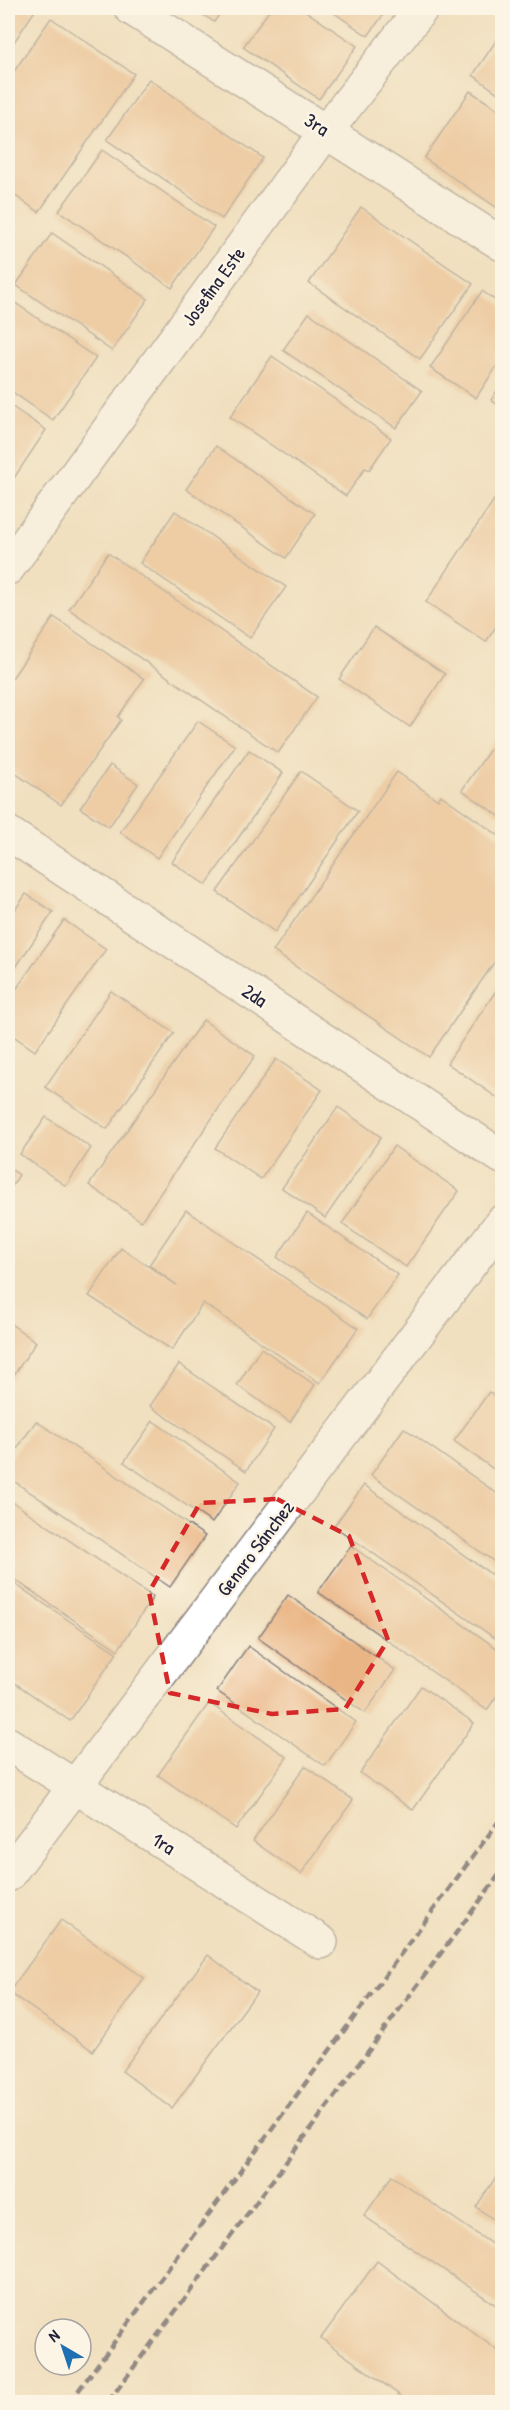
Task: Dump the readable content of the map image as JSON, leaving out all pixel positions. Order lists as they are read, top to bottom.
{
  "streets": {
    "street": [
      "3ra",
      "Josefina Este",
      "2da",
      "Genaro Sánchez",
      "1ra"
    ]
  },
  "crossings": [
    ["3ra", "Josefina Este"],
    ["Genaro Sánchez", "1ra"]
  ],
  "north": "top left"
}
